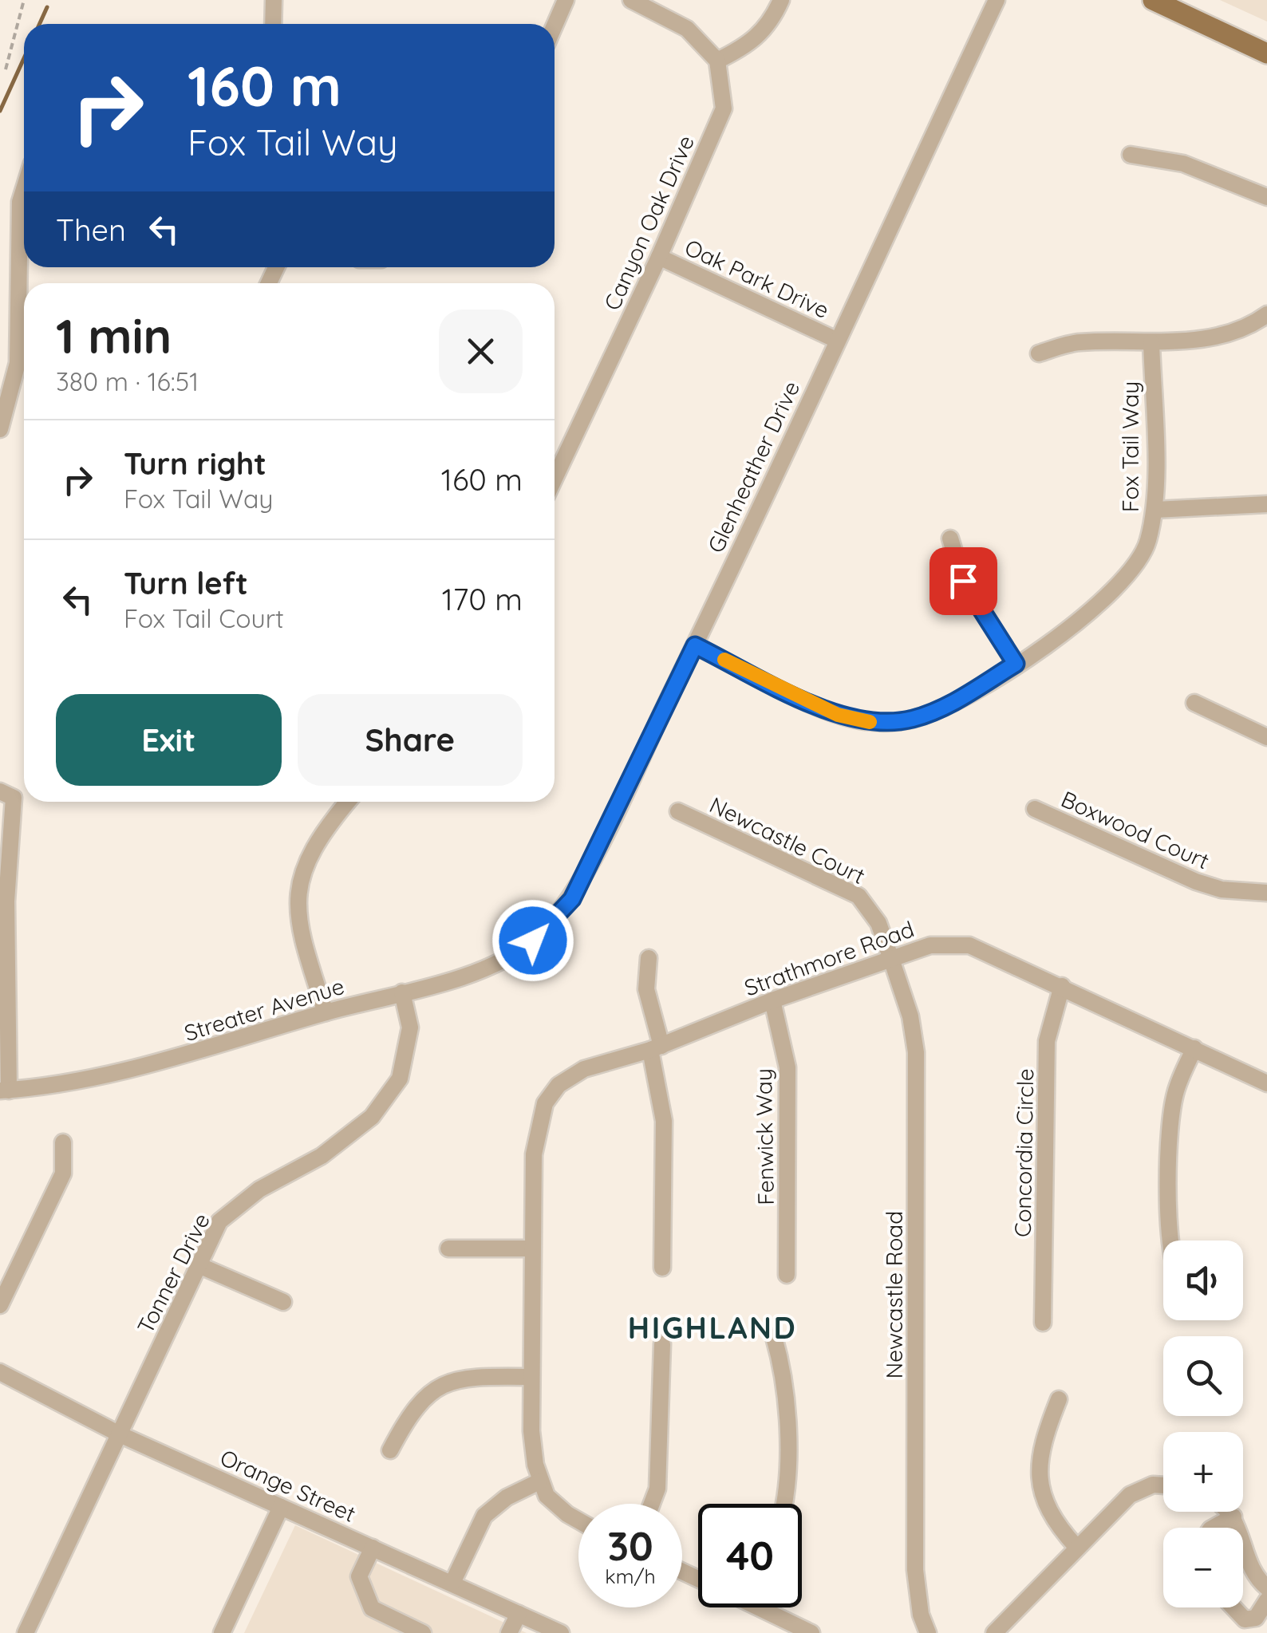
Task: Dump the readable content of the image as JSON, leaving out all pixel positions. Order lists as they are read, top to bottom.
{
  "streets": {
    "street": [
      "Canyon Oak Drive",
      "Oak Park Drive",
      "Fox Tail Way",
      "Glenheather Drive",
      "Boxwood Court",
      "Newcastle Court",
      "Strathmore Road",
      "Streater Avenue",
      "Fenwick Way",
      "Concordia Circle",
      "Tonner Drive",
      "Newcastle Road",
      "Orange Street"
    ]
  },
  "crossings": [
    ["Canyon Oak Drive", "Oak Park Drive"],
    ["Oak Park Drive", "Glenheather Drive"],
    ["Fox Tail Way", "Glenheather Drive"],
    ["Glenheather Drive", "Streater Avenue"],
    ["Newcastle Court", "Strathmore Road"],
    ["Newcastle Court", "Newcastle Road"],
    ["Strathmore Road", "Fenwick Way"],
    ["Strathmore Road", "Concordia Circle"],
    ["Strathmore Road", "Newcastle Road"],
    ["Streater Avenue", "Tonner Drive"],
    ["Tonner Drive", "Orange Street"]
  ],
  "districts": ["HIGHLAND"],
  "page": {
    "turn": ["160 m", "Fox Tail Way"],
    "then": "Then",
    "heading": ["1 min", "380 m · 16:51"],
    "list": [
      {
        "name": "Turn right",
        "note": "Fox Tail Way",
        "value": "160 m"
      },
      {
        "name": "Turn left",
        "note": "Fox Tail Court",
        "value": "170 m"
      }
    ],
    "buttons": ["Exit", "Share"],
    "map_buttons": ["+", "−"],
    "speed": "30 km/h",
    "limit": "40"
  }
}
